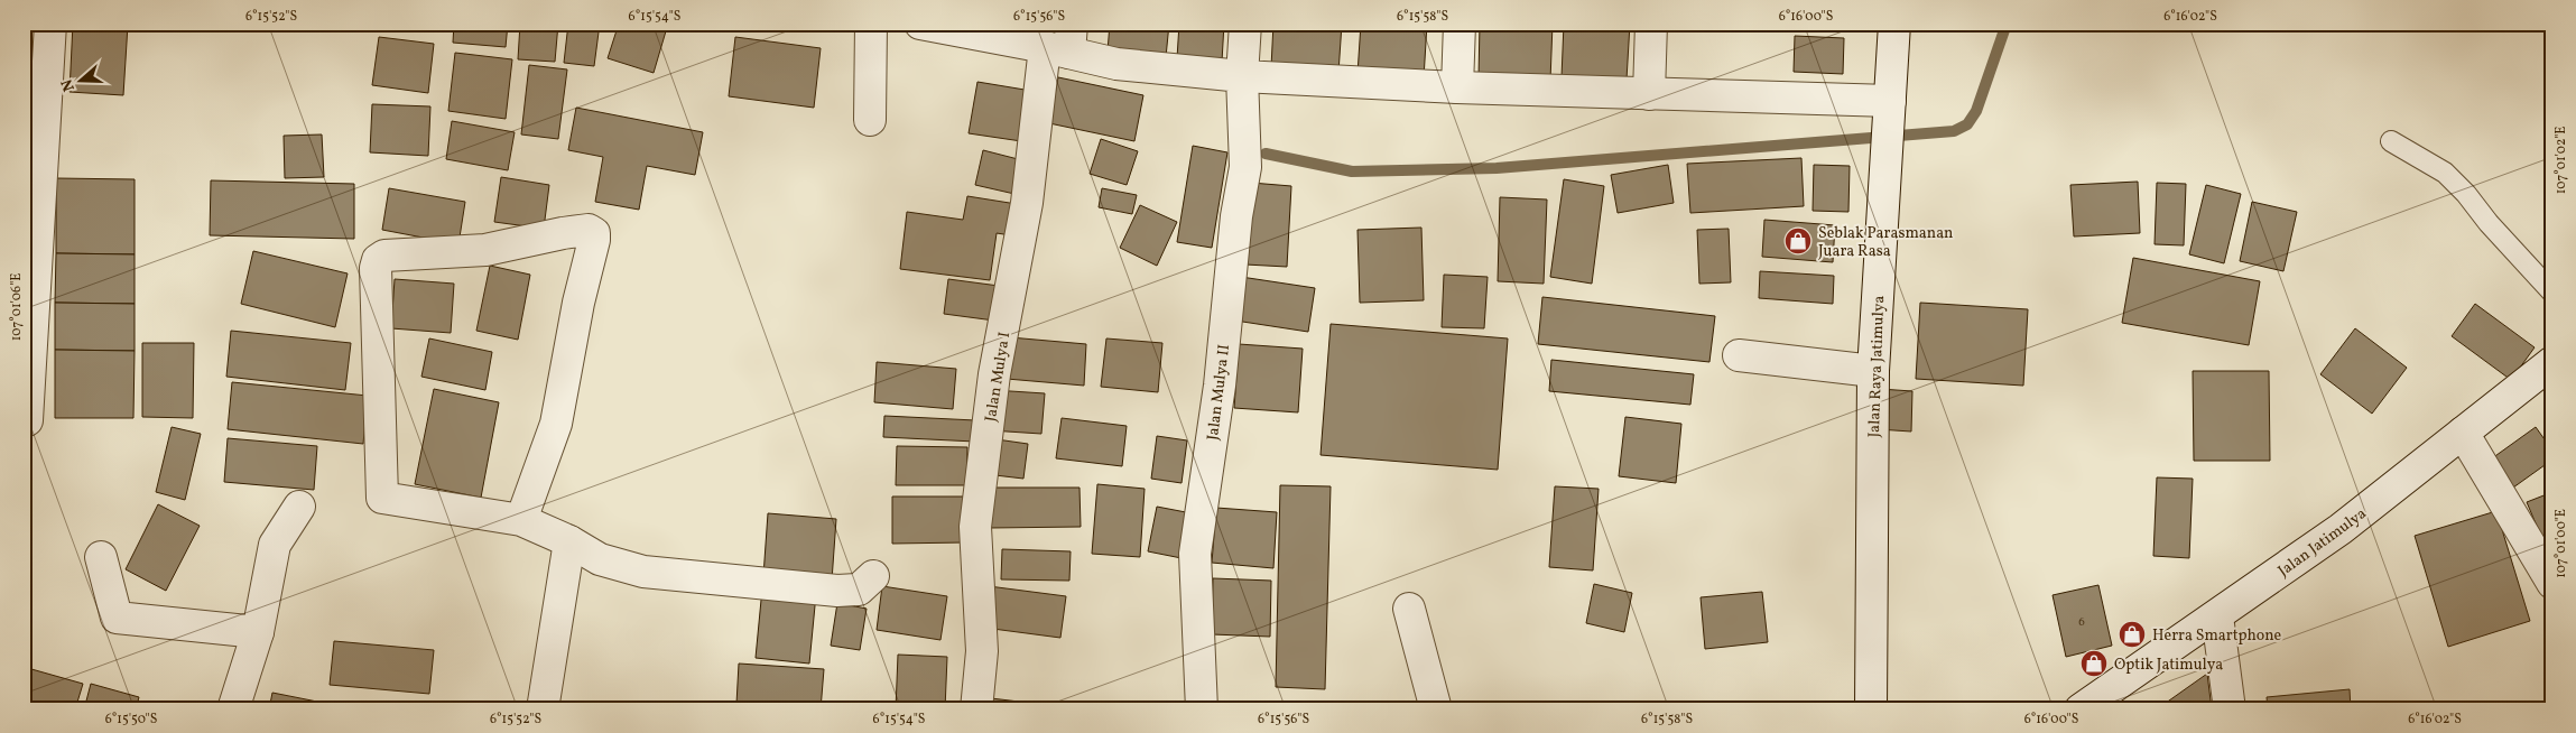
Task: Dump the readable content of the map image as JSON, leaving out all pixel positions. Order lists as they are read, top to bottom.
{
  "streets": {
    "street": [
      "Jalan Raya Jatimulya",
      "Jalan Mulya I",
      "Jalan Mulya II",
      "Jalan Jatimulya"
    ]
  },
  "places": {
    "shop": ["Seblak Parasmanan Juara Rasa", "Herra Smartphone", "Optik Jatimulya"]
  },
  "house_numbers": ["6"],
  "north": "left",
  "coordinates": [
    "6°15'52\"S",
    "6°15'54\"S",
    "6°15'56\"S",
    "6°15'58\"S",
    "6°16'00\"S",
    "6°16'02\"S",
    "107°01'02\"E",
    "107°01'06\"E",
    "107°01'00\"E",
    "6°15'50\"S"
  ]
}
